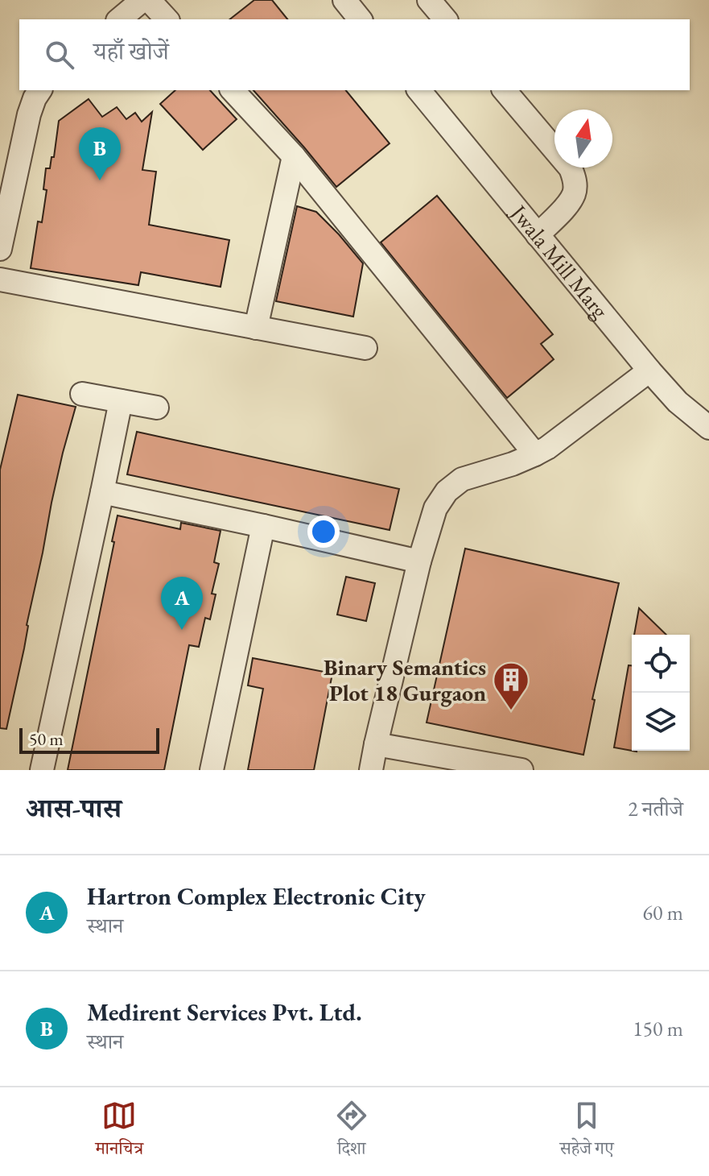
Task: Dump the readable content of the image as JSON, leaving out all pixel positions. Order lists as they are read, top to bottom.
{
  "streets": {
    "street": ["Jwala Mill Marg"]
  },
  "places": {
    "building": ["Binary Semantics Plot 18 Gurgaon"]
  },
  "scale_bar": "50 m",
  "north": "top",
  "page": {
    "search": "यहाँ खोजें",
    "pins": ["B", "A"],
    "scale": "50 m",
    "heading": ["आस-पास", "2 नतीजे"],
    "list": [
      {
        "mark": "A",
        "name": "Hartron Complex Electronic City",
        "note": "स्थान",
        "value": "60 m"
      },
      {
        "mark": "B",
        "name": "Medirent Services Pvt. Ltd.",
        "note": "स्थान",
        "value": "150 m"
      }
    ],
    "nav": ["मानचित्र", "दिशा", "सहेजे गए"]
  }
}
